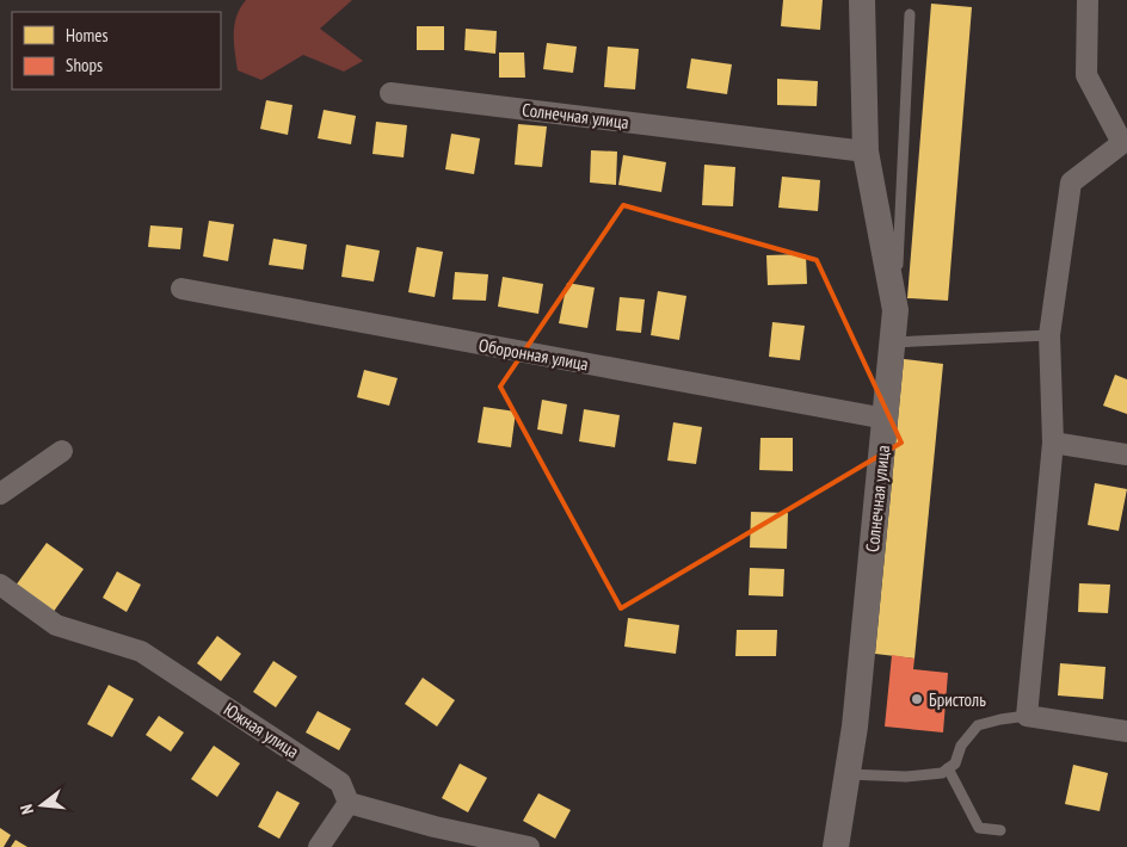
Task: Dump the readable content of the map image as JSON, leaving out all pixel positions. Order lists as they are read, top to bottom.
{
  "streets": {
    "street": ["Солнечная улица", "Оборонная улица", "Южная улица"]
  },
  "crossings": [
    ["Солнечная улица", "Оборонная улица"]
  ],
  "places": ["Бристоль"],
  "legend": ["Homes", "Shops"],
  "north": "left"
}
